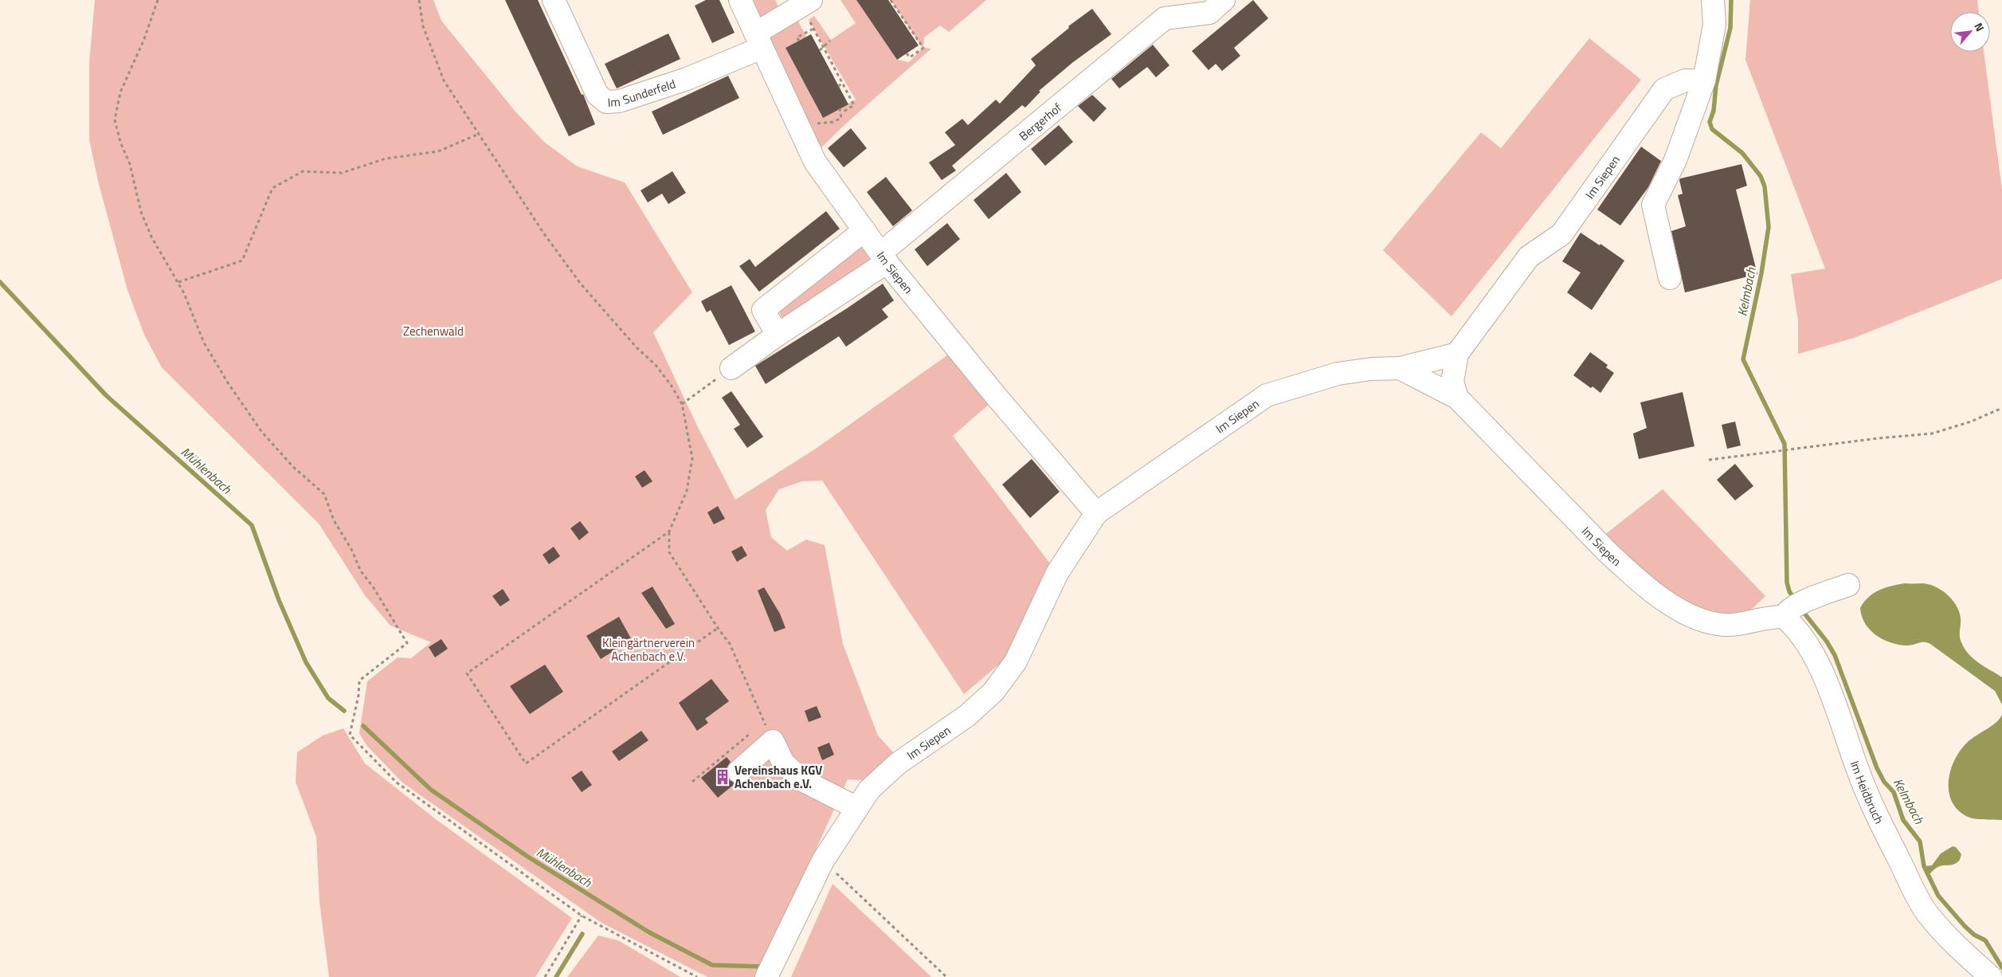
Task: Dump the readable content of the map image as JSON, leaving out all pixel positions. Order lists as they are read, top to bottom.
{
  "streets": {
    "street": [
      "Im Sunderfeld",
      "Bergerhof",
      "Im Siepen",
      "Im Heidbruch"
    ]
  },
  "crossings": [
    ["Im Sunderfeld", "Im Siepen"],
    ["Bergerhof", "Im Siepen"],
    ["Im Siepen", "Im Heidbruch"]
  ],
  "water": ["Kelmbach", "Mühlenbach"],
  "parks": ["Zechenwald", "Kleingärtnerverein Achenbach e.V."],
  "places": {
    "building": ["Vereinshaus KGV Achenbach e.V."]
  },
  "north": "top right"
}
